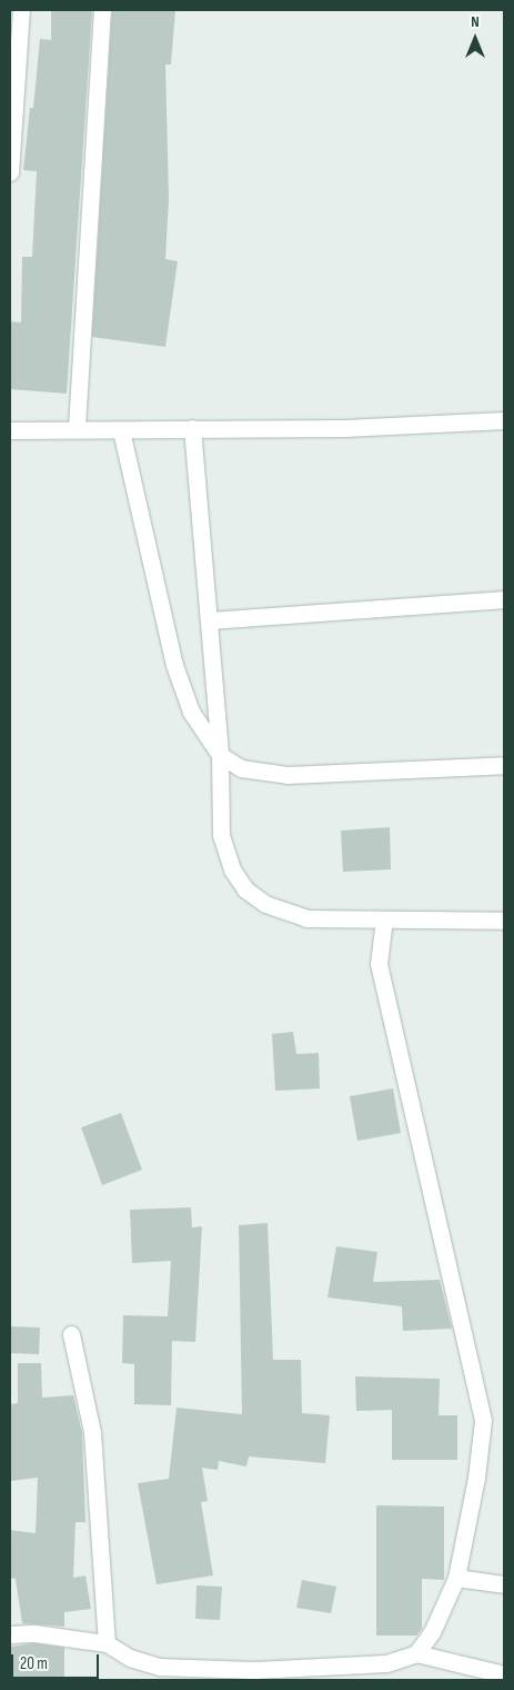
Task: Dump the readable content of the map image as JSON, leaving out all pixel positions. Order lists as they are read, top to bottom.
{
  "scale_bar": "20 m",
  "north": "top"
}
